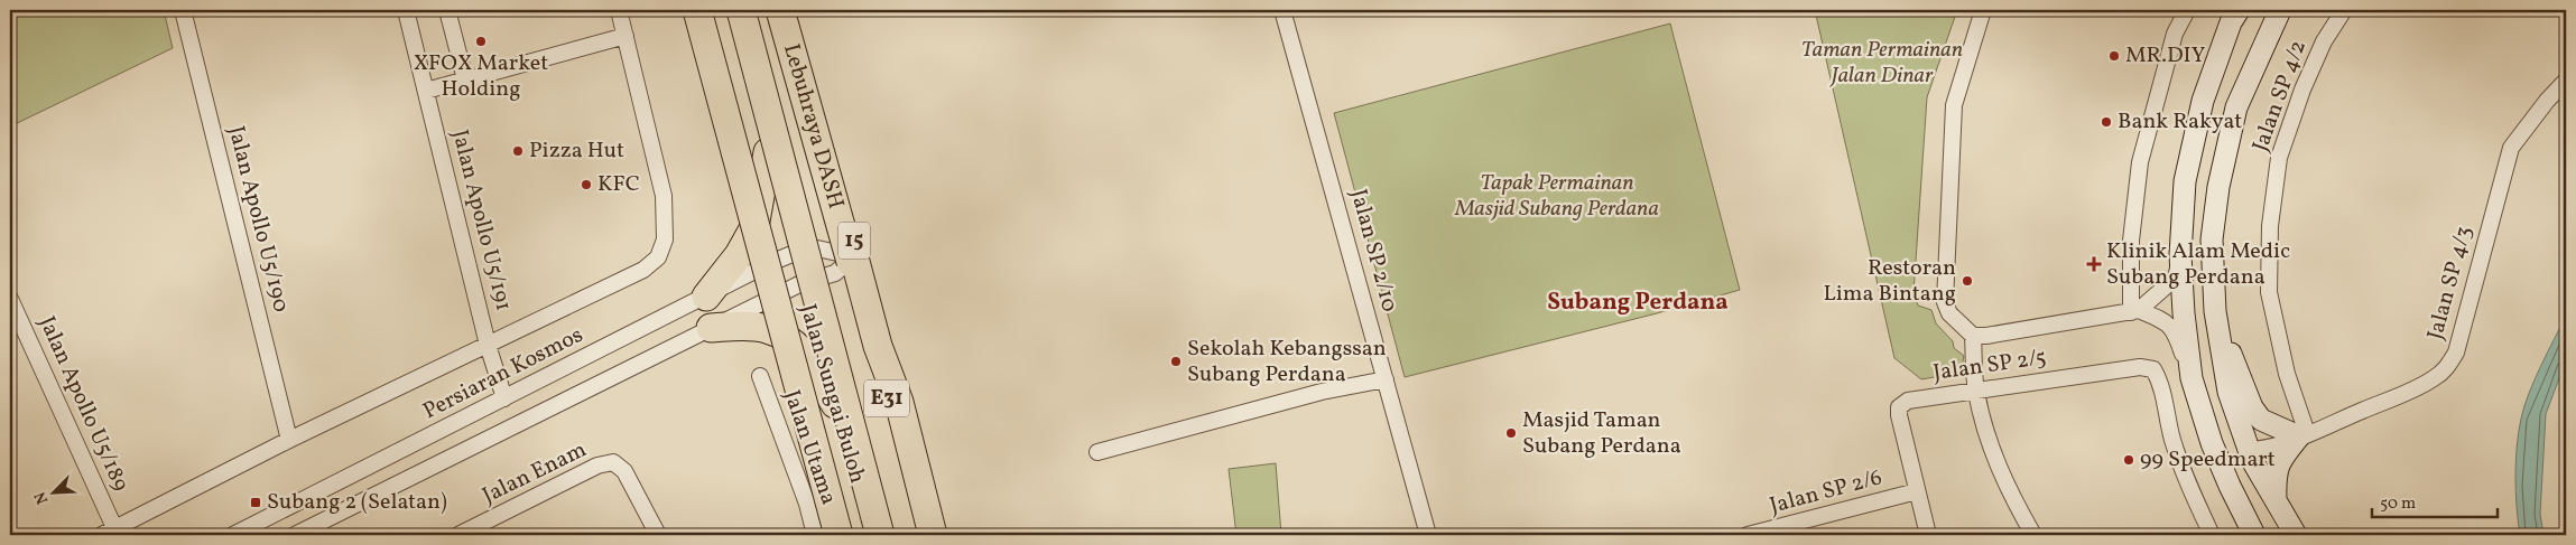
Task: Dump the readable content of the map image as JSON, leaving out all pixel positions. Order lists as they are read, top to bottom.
{
  "streets": {
    "highway": [
      "Lebuhraya DASH",
      "15",
      "Jalan Sungai Buloh",
      "E31"
    ],
    "street": [
      "Jalan SP 4/2",
      "Jalan Apollo U5/190",
      "Jalan Apollo U5/191",
      "Jalan SP 2/10",
      "Jalan SP 4/3",
      "Jalan SP 2/5",
      "Persiaran Kosmos",
      "Jalan Apollo U5/189",
      "Jalan Utama",
      "Jalan Enam",
      "Jalan SP 2/6"
    ]
  },
  "crossings": [
    ["Jalan SP 4/2", "Jalan SP 4/3"],
    ["Jalan Apollo U5/191", "Persiaran Kosmos"],
    ["15", "Persiaran Kosmos"],
    ["15", "Jalan Sungai Buloh"],
    ["Jalan SP 2/5", "Jalan SP 2/6"],
    ["Persiaran Kosmos", "Jalan Sungai Buloh"]
  ],
  "districts": ["Subang Perdana"],
  "parks": ["Taman Permainan Jalan Dinar", "Tapak Permainan Masjid Subang Perdana"],
  "places": {
    "other": [
      "XFOX Market Holding",
      "MR.DIY",
      "Bank Rakyat",
      "Pizza Hut",
      "KFC",
      "Restoran Lima Bintang",
      "Sekolah Kebangssan Subang Perdana",
      "Masjid Taman Subang Perdana",
      "99 Speedmart"
    ],
    "health": ["Klinik Alam Medic Subang Perdana"],
    "transit": ["Subang 2 (Selatan)"]
  },
  "scale_bar": "50 m",
  "north": "bottom left"
}
